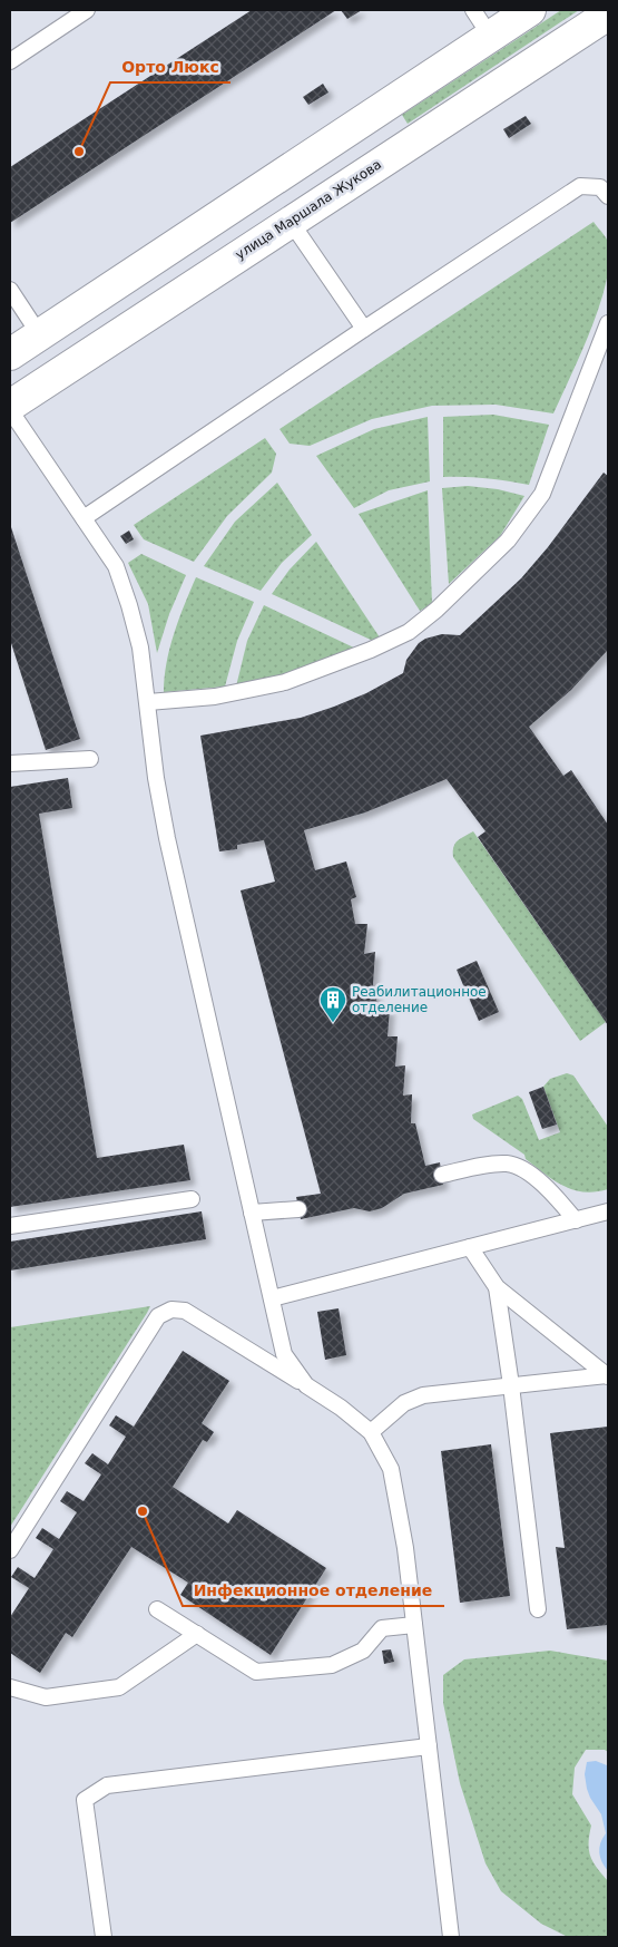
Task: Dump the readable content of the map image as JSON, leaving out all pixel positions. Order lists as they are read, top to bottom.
{
  "streets": {
    "main road": ["улица Маршала Жукова"]
  },
  "places": {
    "other": ["Орто Люкс", "Инфекционное отделение"],
    "building": ["Реабилитационное отделение"]
  }
}
